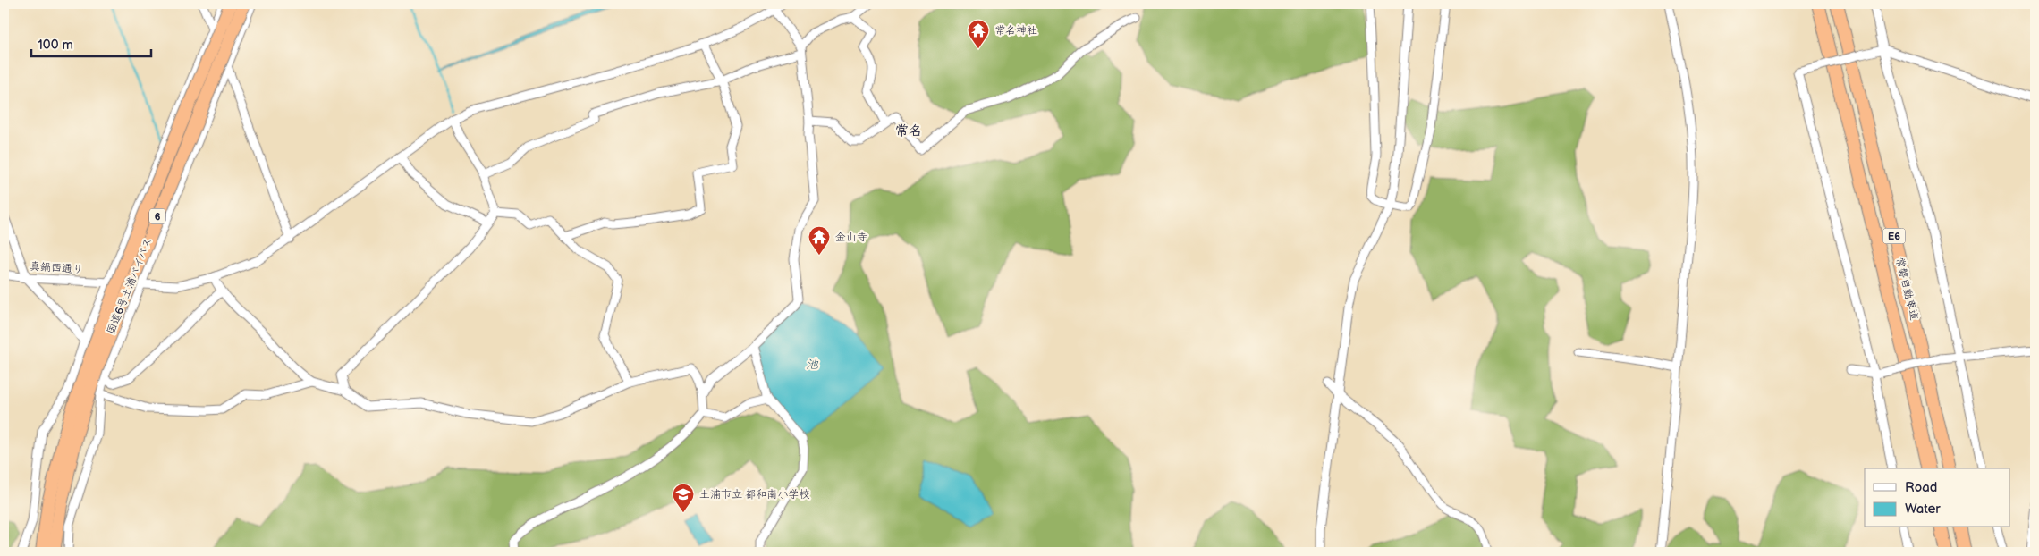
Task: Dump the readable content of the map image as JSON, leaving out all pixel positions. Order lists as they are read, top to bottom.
{
  "streets": {
    "highway": [
      "6",
      "E6",
      "国道6号土浦バイパス",
      "常磐自動車道"
    ],
    "street": ["真鍋西通り"]
  },
  "districts": ["常名"],
  "water": ["池"],
  "places": {
    "temple": ["常名神社", "金山寺"],
    "school or university": ["土浦市立 都和南小学校"]
  },
  "legend": ["Road", "Water"],
  "scale_bar": "100 m"
}
